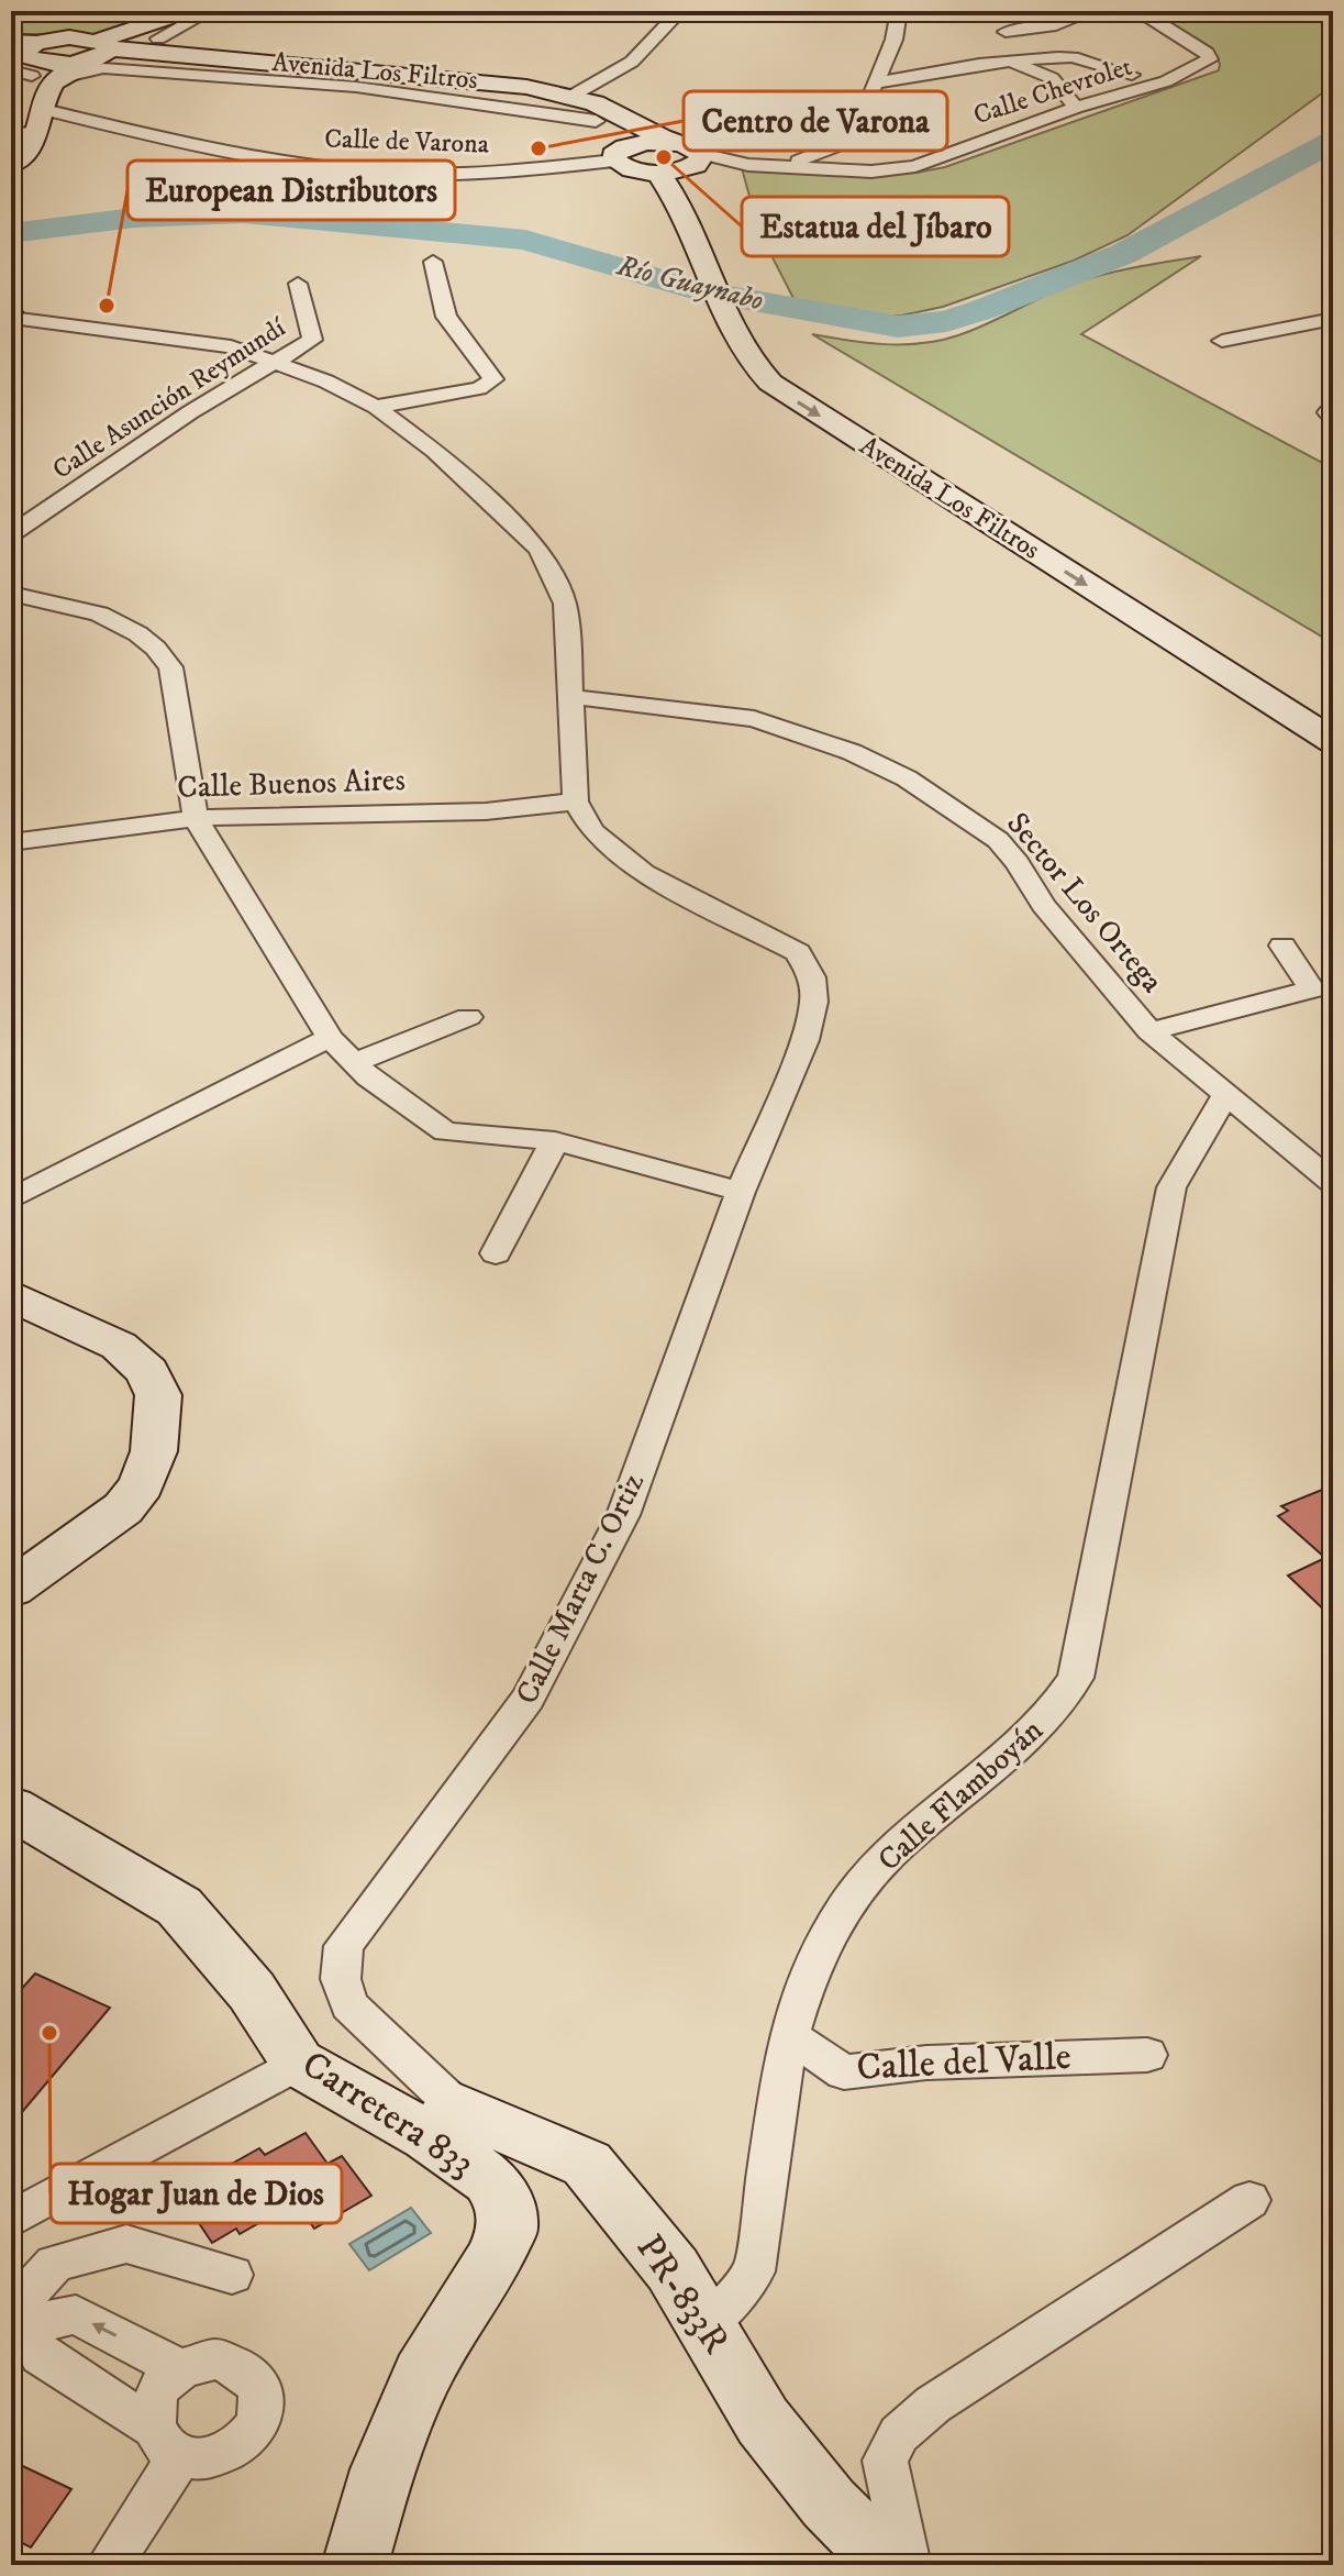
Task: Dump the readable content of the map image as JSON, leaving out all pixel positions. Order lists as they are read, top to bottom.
{
  "streets": {
    "main road": ["Avenida Los Filtros", "Carretera 833", "PR-833R"],
    "street": [
      "Calle Chevrolet",
      "Calle de Varona",
      "Calle Asunción Reymundí",
      "Calle Buenos Aires",
      "Sector Los Ortega",
      "Calle Marta C. Ortiz",
      "Calle Flamboyán",
      "Calle del Valle"
    ]
  },
  "crossings": [
    ["Avenida Los Filtros", "Calle Chevrolet"],
    ["Avenida Los Filtros", "Calle de Varona"],
    ["Calle Buenos Aires", "Calle Marta C. Ortiz"],
    ["Sector Los Ortega", "Calle Flamboyán"],
    ["Calle Marta C. Ortiz", "Carretera 833"],
    ["Calle Marta C. Ortiz", "PR-833R"],
    ["Calle Flamboyán", "Calle del Valle"],
    ["Calle Flamboyán", "PR-833R"],
    ["Carretera 833", "PR-833R"]
  ],
  "water": ["Río Guaynabo"],
  "places": [
    "Centro de Varona",
    "Estatua del Jíbaro",
    "European Distributors",
    "Hogar Juan de Dios"
  ]
}
